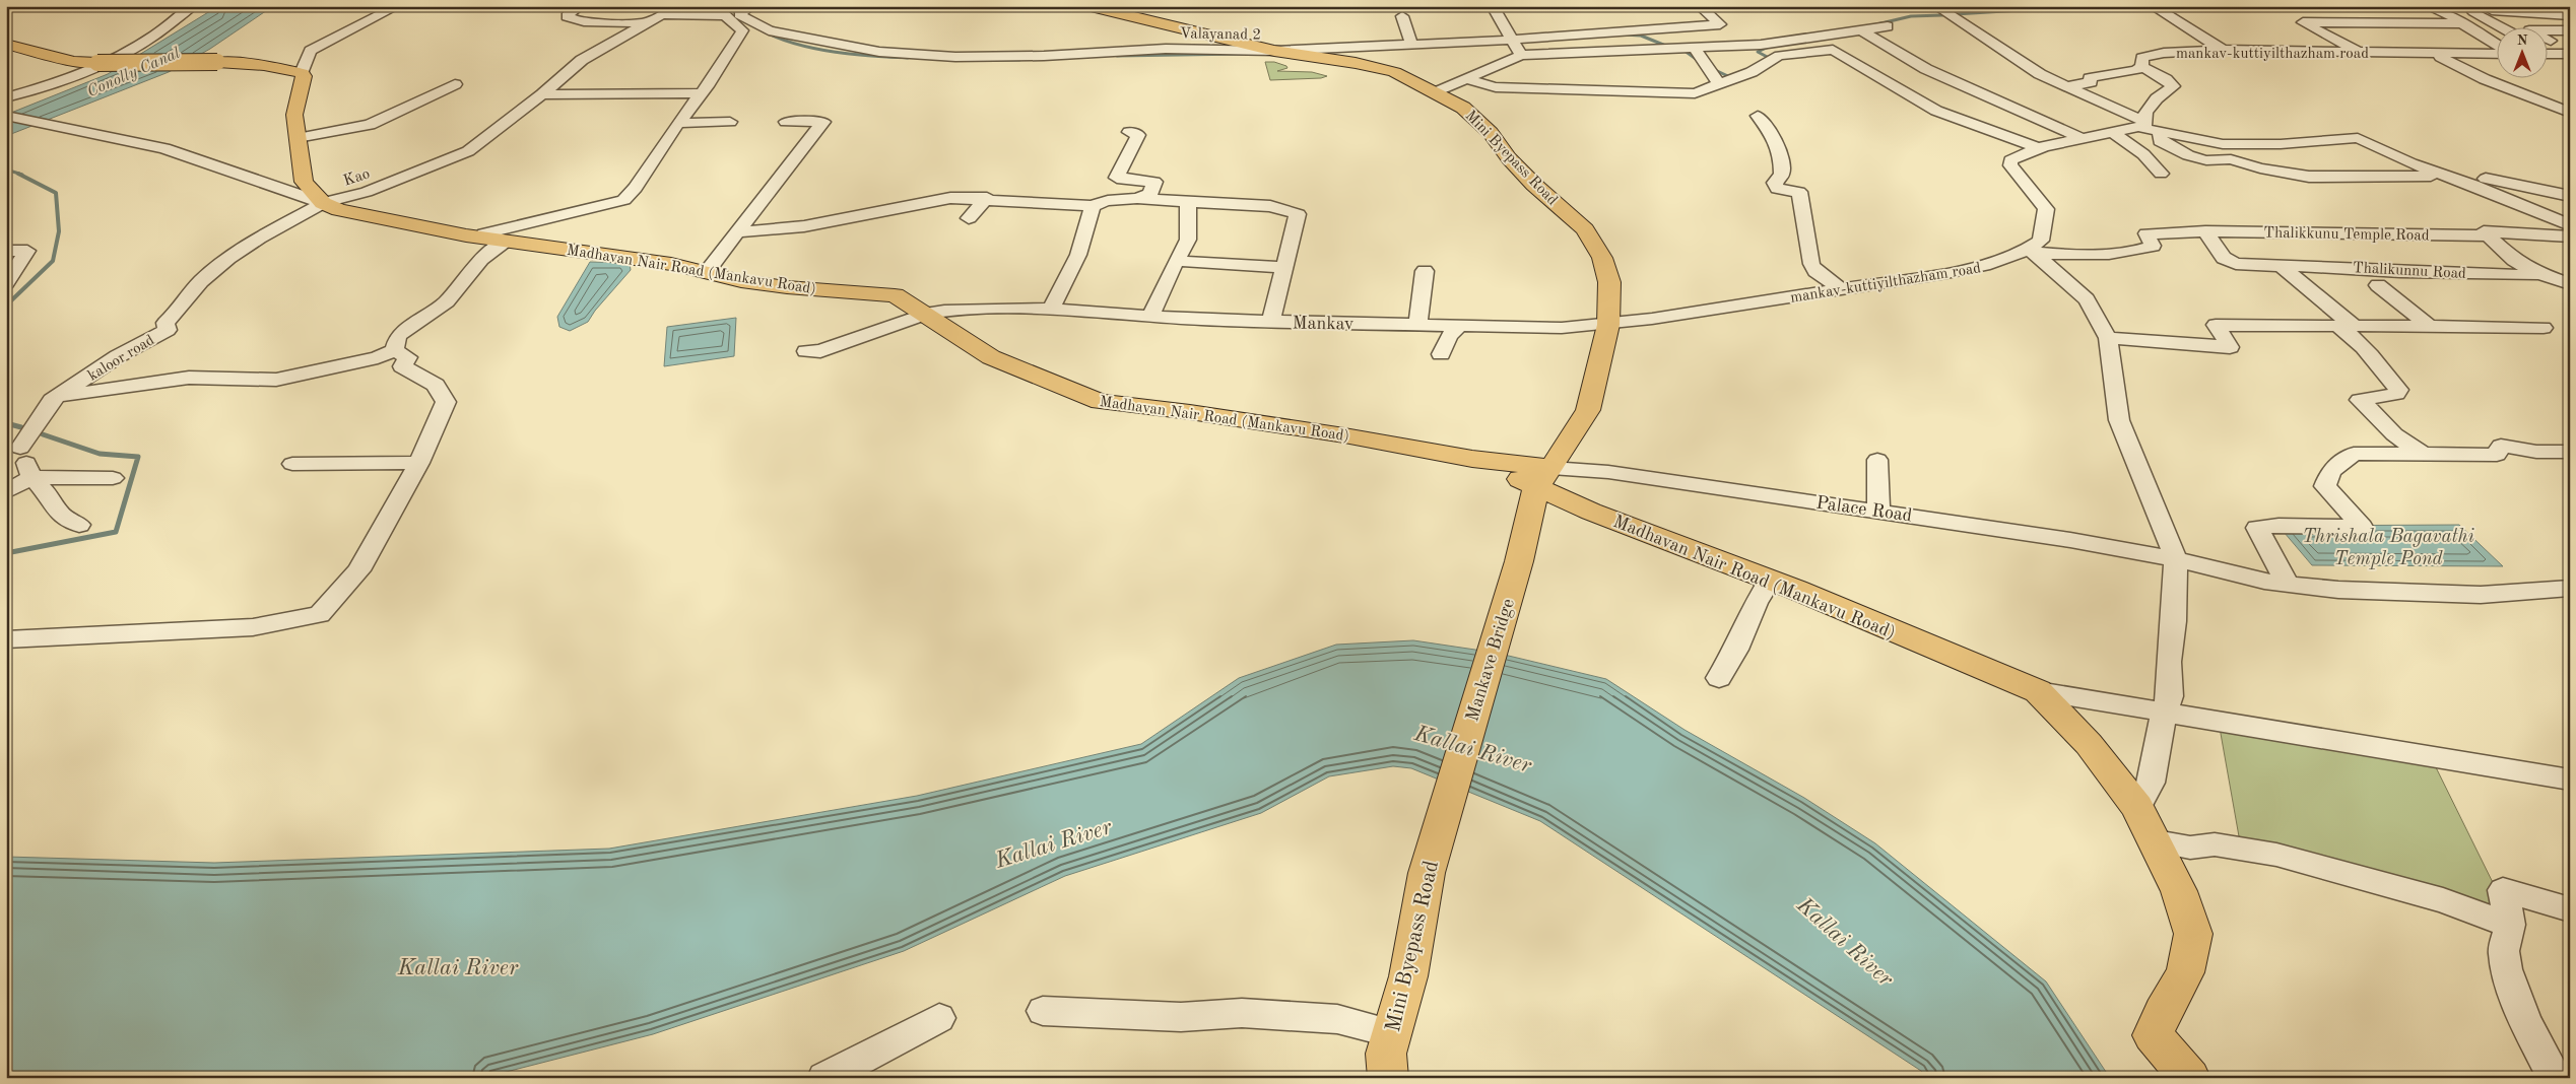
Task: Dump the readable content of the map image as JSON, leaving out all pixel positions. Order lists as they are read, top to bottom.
{
  "streets": {
    "main road": ["Mini Byepass Road", "Madhavan Nair Road (Mankavu Road)", "Mankave Bridge"],
    "street": [
      "Valayanad 2",
      "mankav-kuttiyilthazham road",
      "Kao",
      "Thalikkunu Temple Road",
      "Thalikunnu Road",
      "Mankav",
      "kaloor road",
      "Palace Road"
    ]
  },
  "crossings": [
    ["Valayanad 2", "Mini Byepass Road"],
    ["mankav-kuttiyilthazham road", "Mini Byepass Road"],
    ["mankav-kuttiyilthazham road", "Mankav"],
    ["Mini Byepass Road", "Madhavan Nair Road (Mankavu Road)"],
    ["Mini Byepass Road", "Mankav"],
    ["Mini Byepass Road", "Palace Road"],
    ["Mini Byepass Road", "Mankave Bridge"],
    ["Kao", "Madhavan Nair Road (Mankavu Road)"],
    ["Kao", "kaloor road"],
    ["Thalikkunu Temple Road", "Thalikunnu Road"],
    ["Madhavan Nair Road (Mankavu Road)", "Mankav"],
    ["Madhavan Nair Road (Mankavu Road)", "kaloor road"],
    ["Madhavan Nair Road (Mankavu Road)", "Palace Road"]
  ],
  "water": ["Conolly Canal", "Thrishala Bagavathi Temple Pond", "Kallai River"],
  "north": "top"
}
